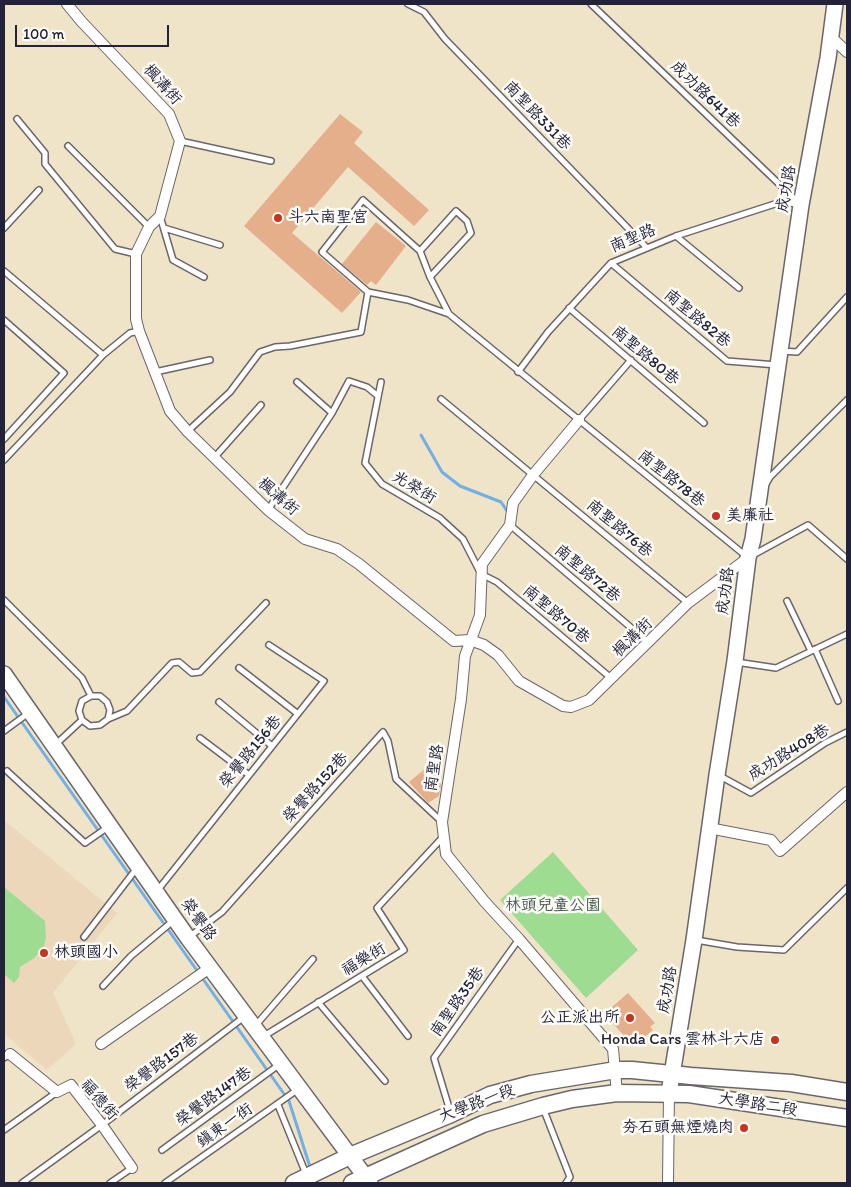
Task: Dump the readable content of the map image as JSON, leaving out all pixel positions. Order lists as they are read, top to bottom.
{
  "streets": {
    "main road": [
      "成功路",
      "榮譽路",
      "大學路一段",
      "大學路二段"
    ],
    "street": ["楓溝街", "南聖路", "福德街"],
    "lane": [
      "成功路641巷",
      "南聖路331巷",
      "南聖路82巷",
      "南聖路80巷",
      "南聖路78巷",
      "光榮街",
      "南聖路76巷",
      "南聖路72巷",
      "南聖路70巷",
      "榮譽路156巷",
      "成功路408巷",
      "榮譽路152巷",
      "福樂街",
      "南聖路35巷",
      "榮譽路157巷",
      "榮譽路147巷",
      "鎮東一街"
    ]
  },
  "crossings": [
    ["楓溝街", "成功路"],
    ["楓溝街", "南聖路"],
    ["楓溝街", "南聖路78巷"],
    ["楓溝街", "南聖路76巷"],
    ["楓溝街", "南聖路72巷"],
    ["楓溝街", "南聖路70巷"],
    ["成功路641巷", "成功路"],
    ["成功路641巷", "南聖路"],
    ["南聖路331巷", "南聖路"],
    ["成功路", "南聖路"],
    ["成功路", "南聖路82巷"],
    ["成功路", "南聖路78巷"],
    ["成功路", "成功路408巷"],
    ["成功路", "大學路一段"],
    ["成功路", "大學路二段"],
    ["南聖路", "南聖路82巷"],
    ["南聖路", "南聖路80巷"],
    ["南聖路", "南聖路78巷"],
    ["南聖路", "光榮街"],
    ["南聖路", "南聖路76巷"],
    ["南聖路", "南聖路72巷"],
    ["南聖路", "南聖路70巷"],
    ["南聖路", "榮譽路152巷"],
    ["南聖路", "福樂街"],
    ["南聖路", "南聖路35巷"],
    ["南聖路", "大學路一段"],
    ["光榮街", "南聖路70巷"],
    ["榮譽路156巷", "榮譽路"],
    ["榮譽路152巷", "榮譽路"],
    ["榮譽路", "福樂街"],
    ["榮譽路", "榮譽路157巷"],
    ["榮譽路", "榮譽路147巷"],
    ["榮譽路", "大學路一段"],
    ["榮譽路", "鎮東一街"],
    ["福樂街", "榮譽路157巷"],
    ["南聖路35巷", "大學路一段"],
    ["榮譽路157巷", "福德街"],
    ["大學路一段", "大學路二段"]
  ],
  "parks": ["林頭兒童公園"],
  "places": [
    "斗六南聖宮",
    "美廉社",
    "林頭國小",
    "公正派出所",
    "Honda Cars 雲林斗六店",
    "夯石頭無煙燒肉"
  ],
  "scale_bar": "100 m"
}
